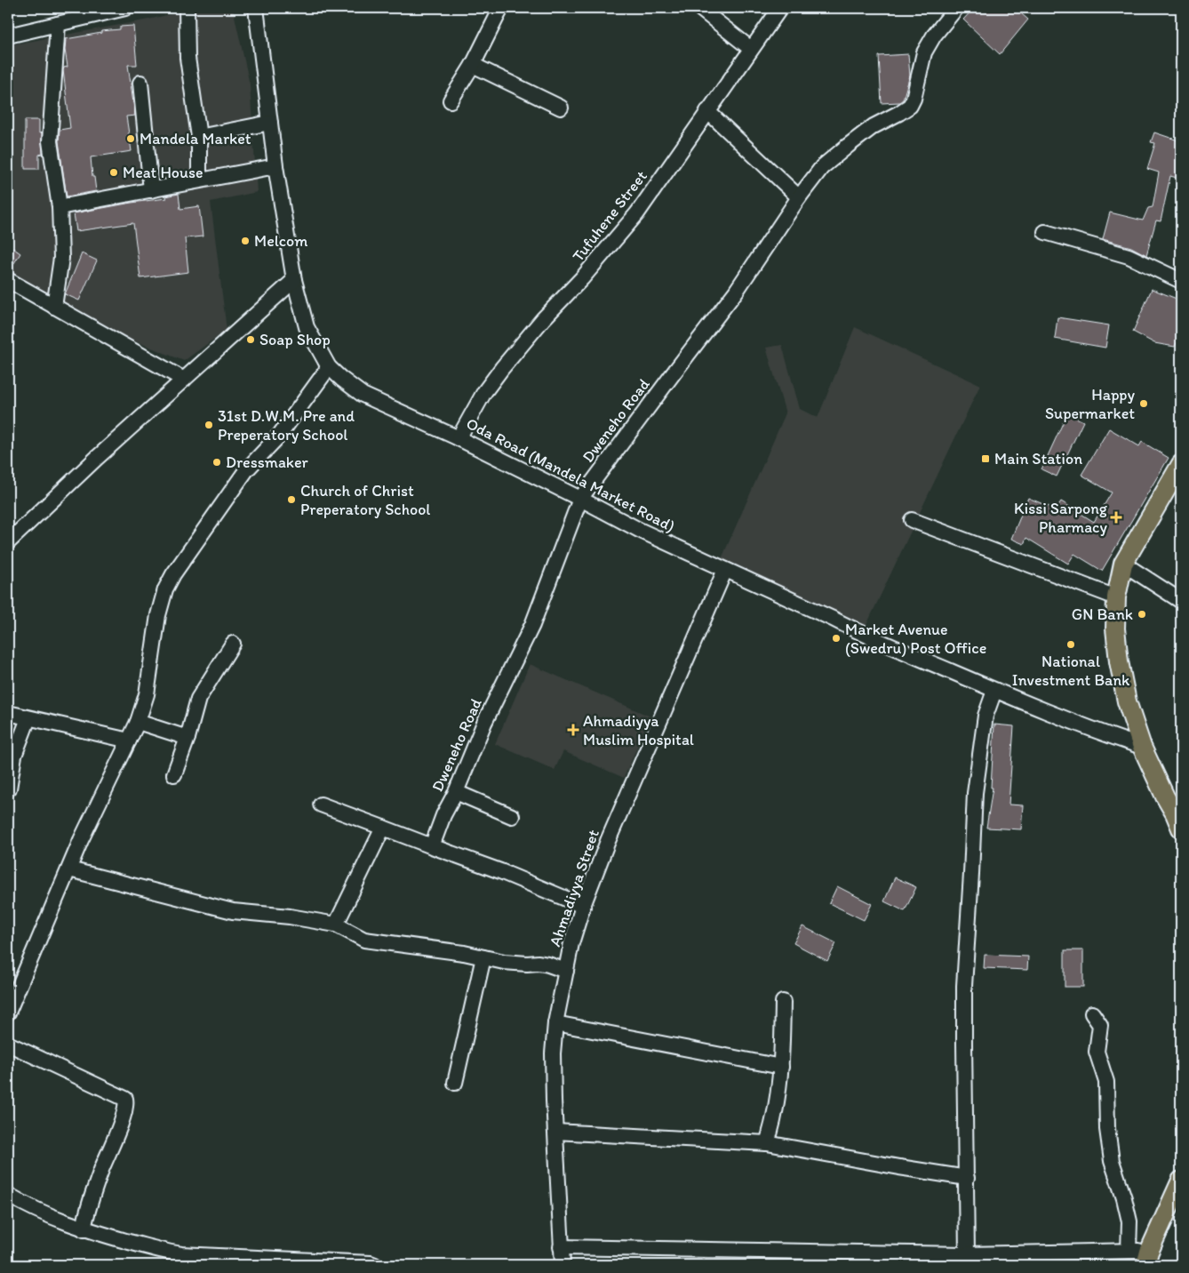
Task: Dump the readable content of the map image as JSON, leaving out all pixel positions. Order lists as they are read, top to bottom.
{
  "streets": {
    "street": [
      "Tufuhene Street",
      "Dweneho Road",
      "Oda Road (Mandela Market Road)",
      "Ahmadiyya Street"
    ]
  },
  "crossings": [
    ["Tufuhene Street", "Oda Road (Mandela Market Road)"],
    ["Dweneho Road", "Oda Road (Mandela Market Road)"],
    ["Oda Road (Mandela Market Road)", "Ahmadiyya Street"]
  ],
  "places": {
    "other": [
      "Mandela Market",
      "Meat House",
      "Melcom",
      "Soap Shop",
      "Happy Supermarket",
      "31st D.W.M. Pre and Preperatory School",
      "Dressmaker",
      "Church of Christ Preperatory School",
      "GN Bank",
      "Market Avenue (Swedru) Post Office",
      "National Investment Bank"
    ],
    "transit": ["Main Station"],
    "health": ["Kissi Sarpong Pharmacy", "Ahmadiyya Muslim Hospital"]
  }
}
